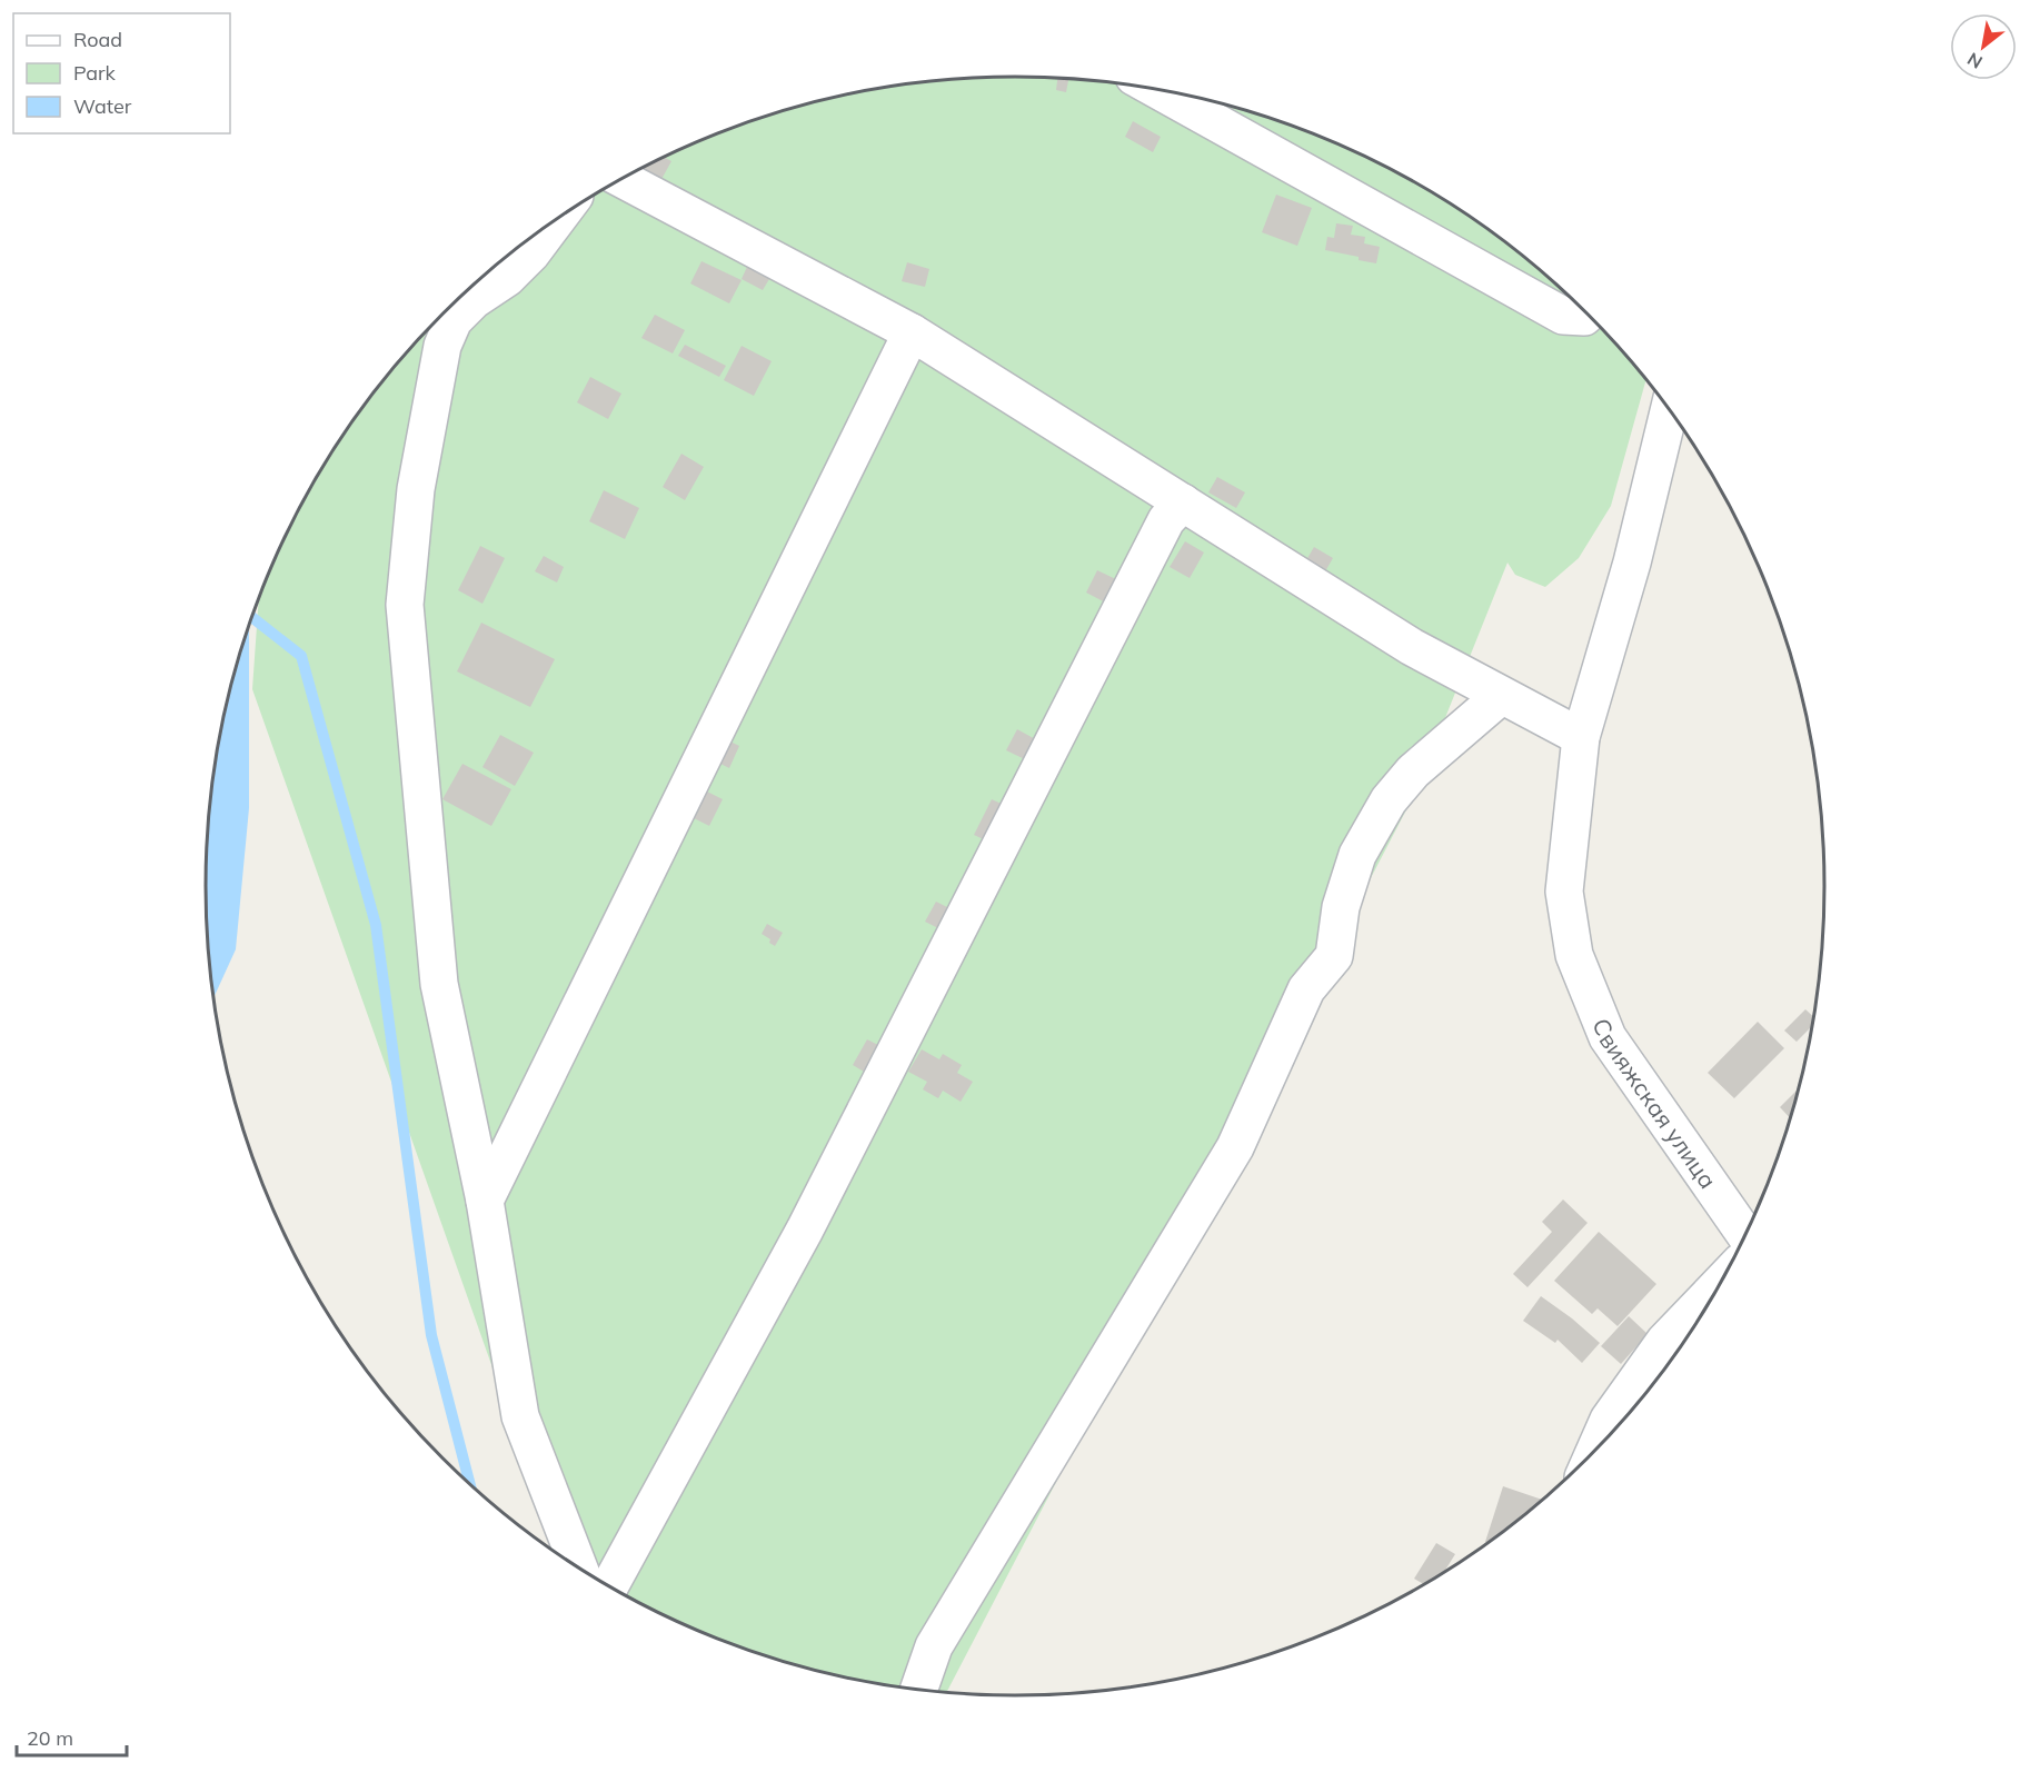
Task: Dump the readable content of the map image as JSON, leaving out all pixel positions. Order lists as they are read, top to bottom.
{
  "streets": {
    "street": ["Свияжская улица"]
  },
  "legend": ["Road", "Park", "Water"],
  "scale_bar": "20 m",
  "north": "bottom left"
}
